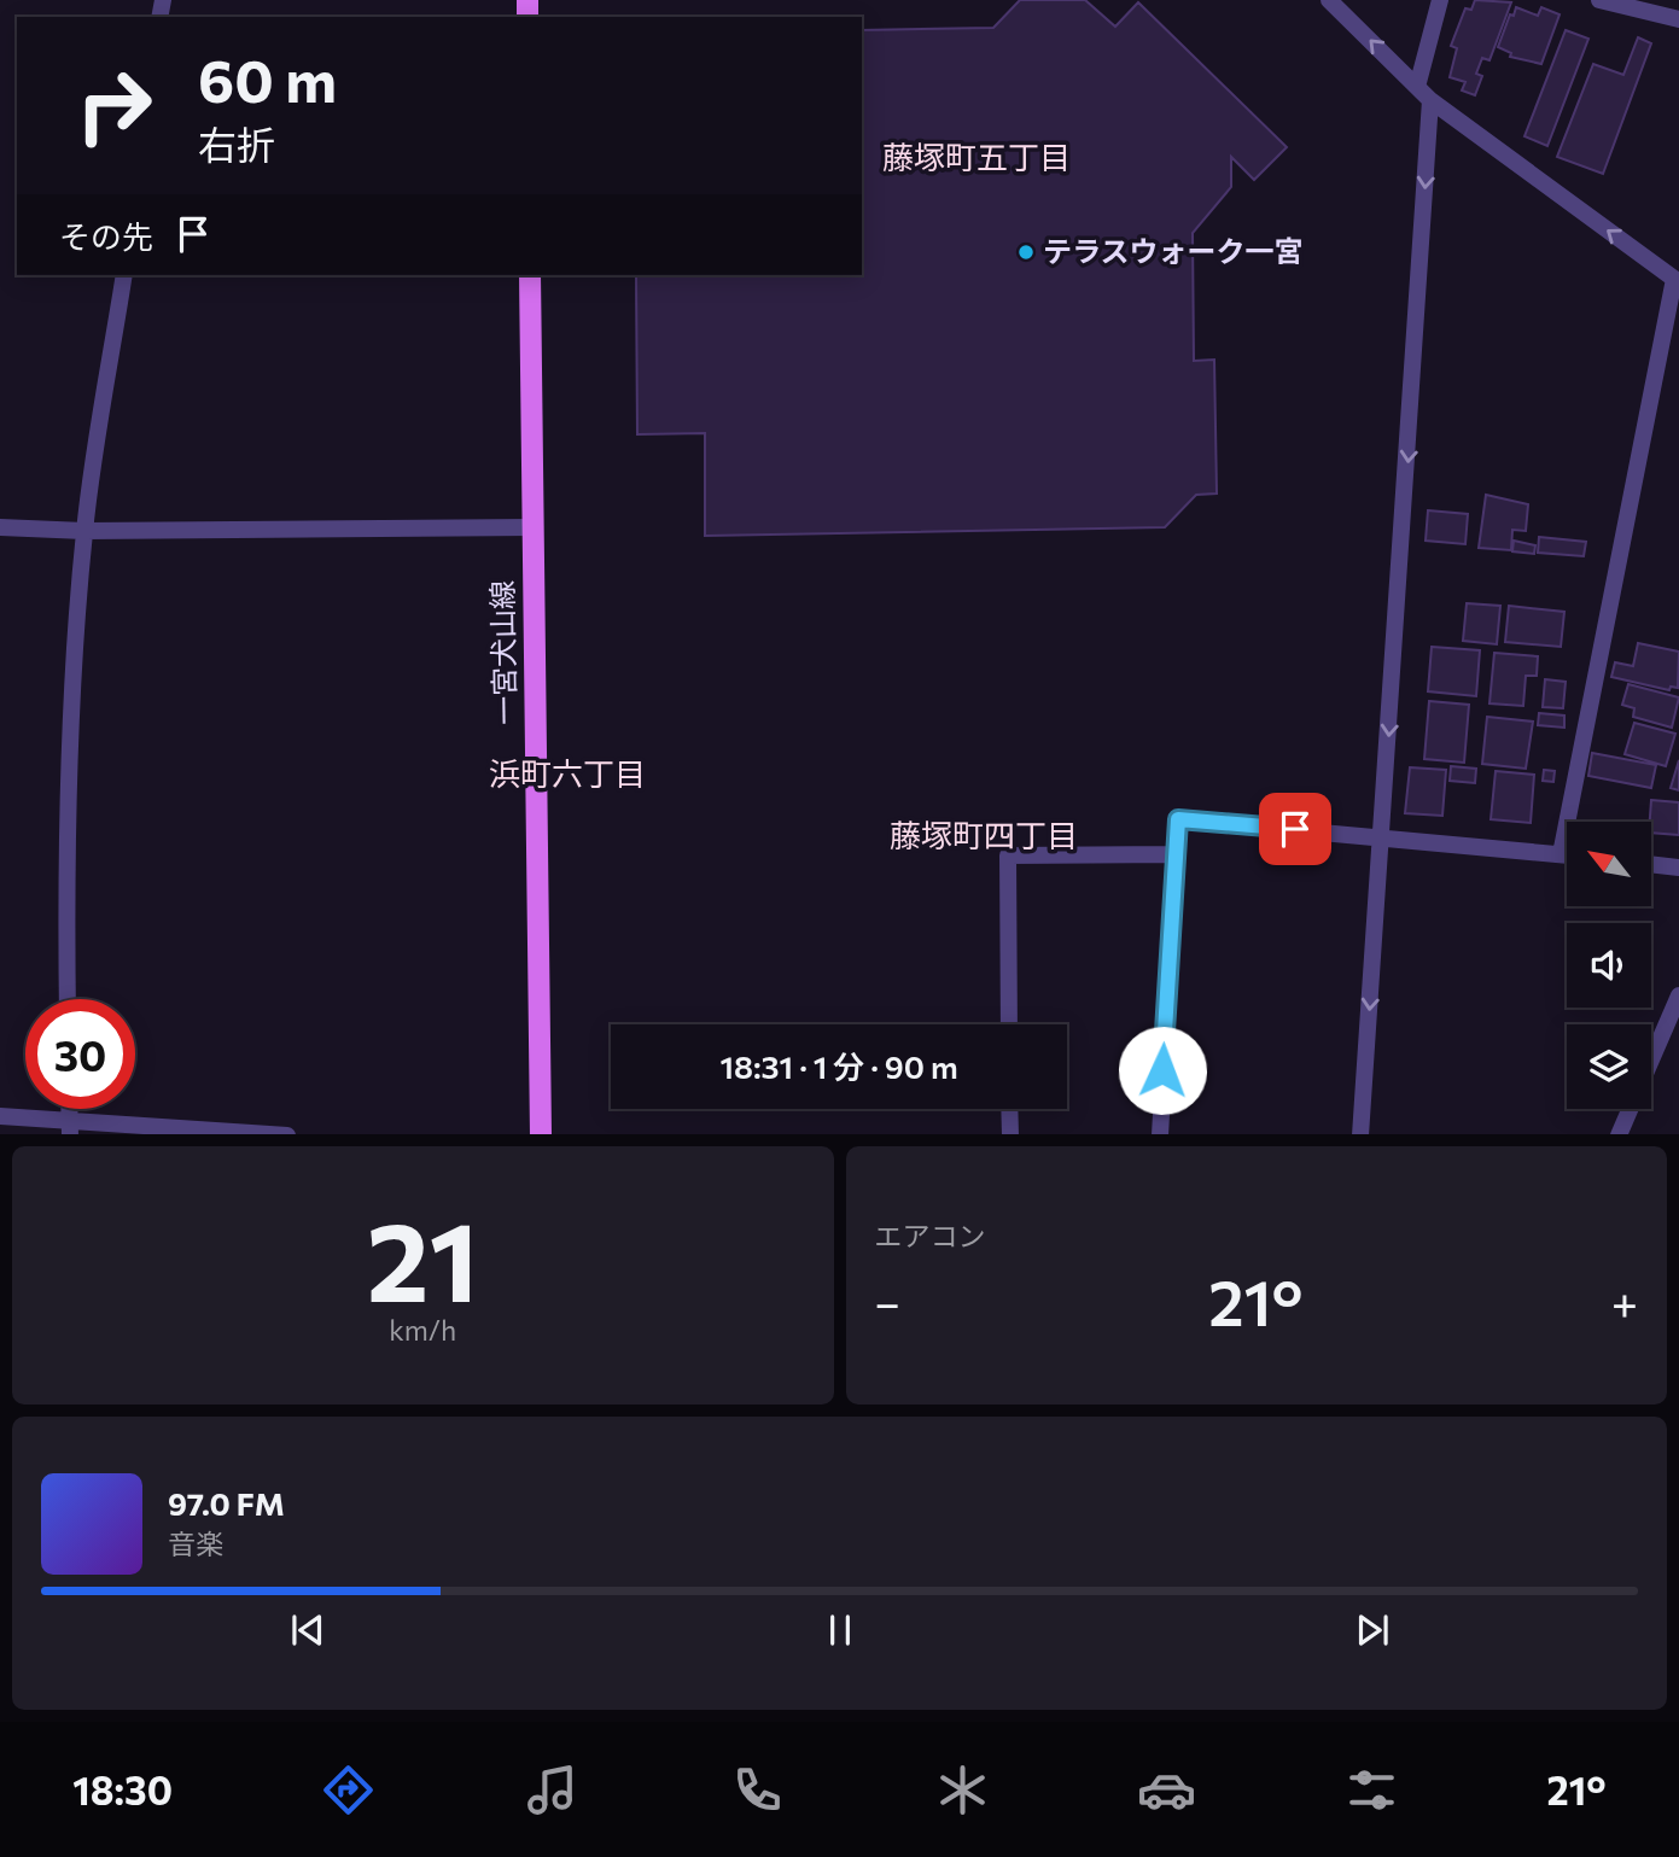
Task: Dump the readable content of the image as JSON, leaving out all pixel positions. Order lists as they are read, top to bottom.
{
  "streets": {
    "main road": ["一宮犬山線"]
  },
  "districts": ["藤塚町五丁目", "浜町六丁目", "藤塚町四丁目"],
  "places": ["テラスウォーク一宮"],
  "north": "top left",
  "page": {
    "turn": ["60 m", "右折"],
    "then": "その先",
    "limit": "30",
    "trip": "18:31 · 1 分 · 90 m",
    "tile": [
      ["21", "km/h"],
      "エアコン"
    ],
    "heat": ["−", "21°", "+"],
    "song": ["97.0 FM", "音楽"],
    "tabs": ["18:30", "21°"]
  }
}
